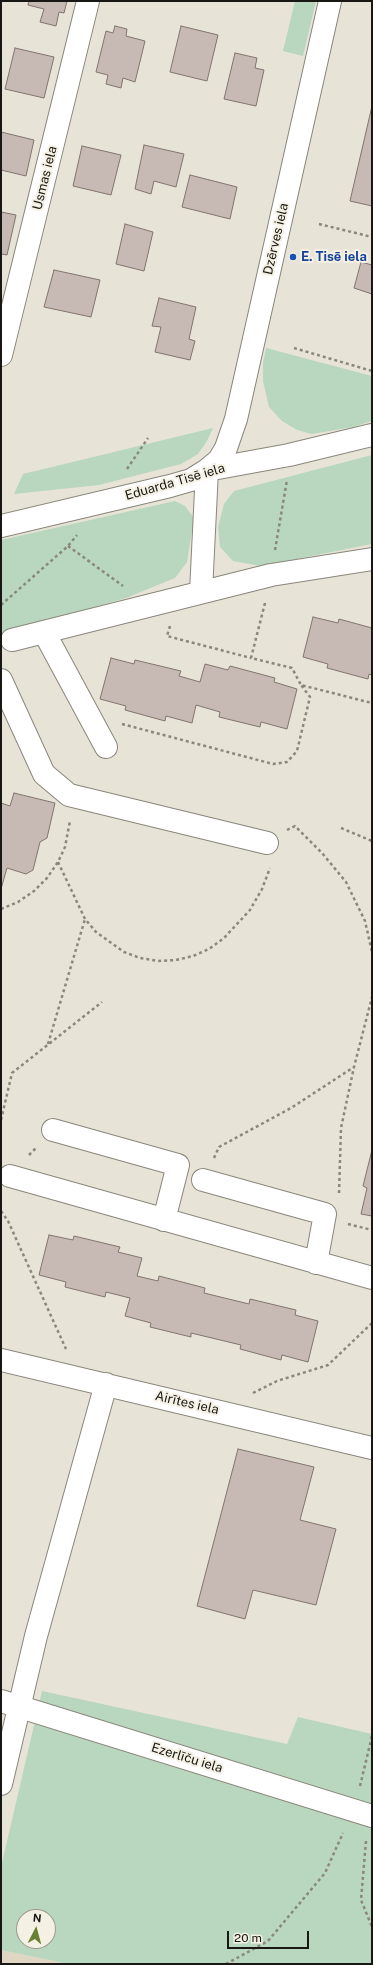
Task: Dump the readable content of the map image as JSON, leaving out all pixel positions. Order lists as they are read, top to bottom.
{
  "streets": {
    "street": [
      "Usmas iela",
      "Dzērves iela",
      "Eduarda Tisē iela",
      "Airītes iela",
      "Ezerlīču iela"
    ]
  },
  "crossings": [
    ["Dzērves iela", "Eduarda Tisē iela"]
  ],
  "places": ["E. Tisē iela"],
  "scale_bar": "20 m",
  "north": "top"
}
